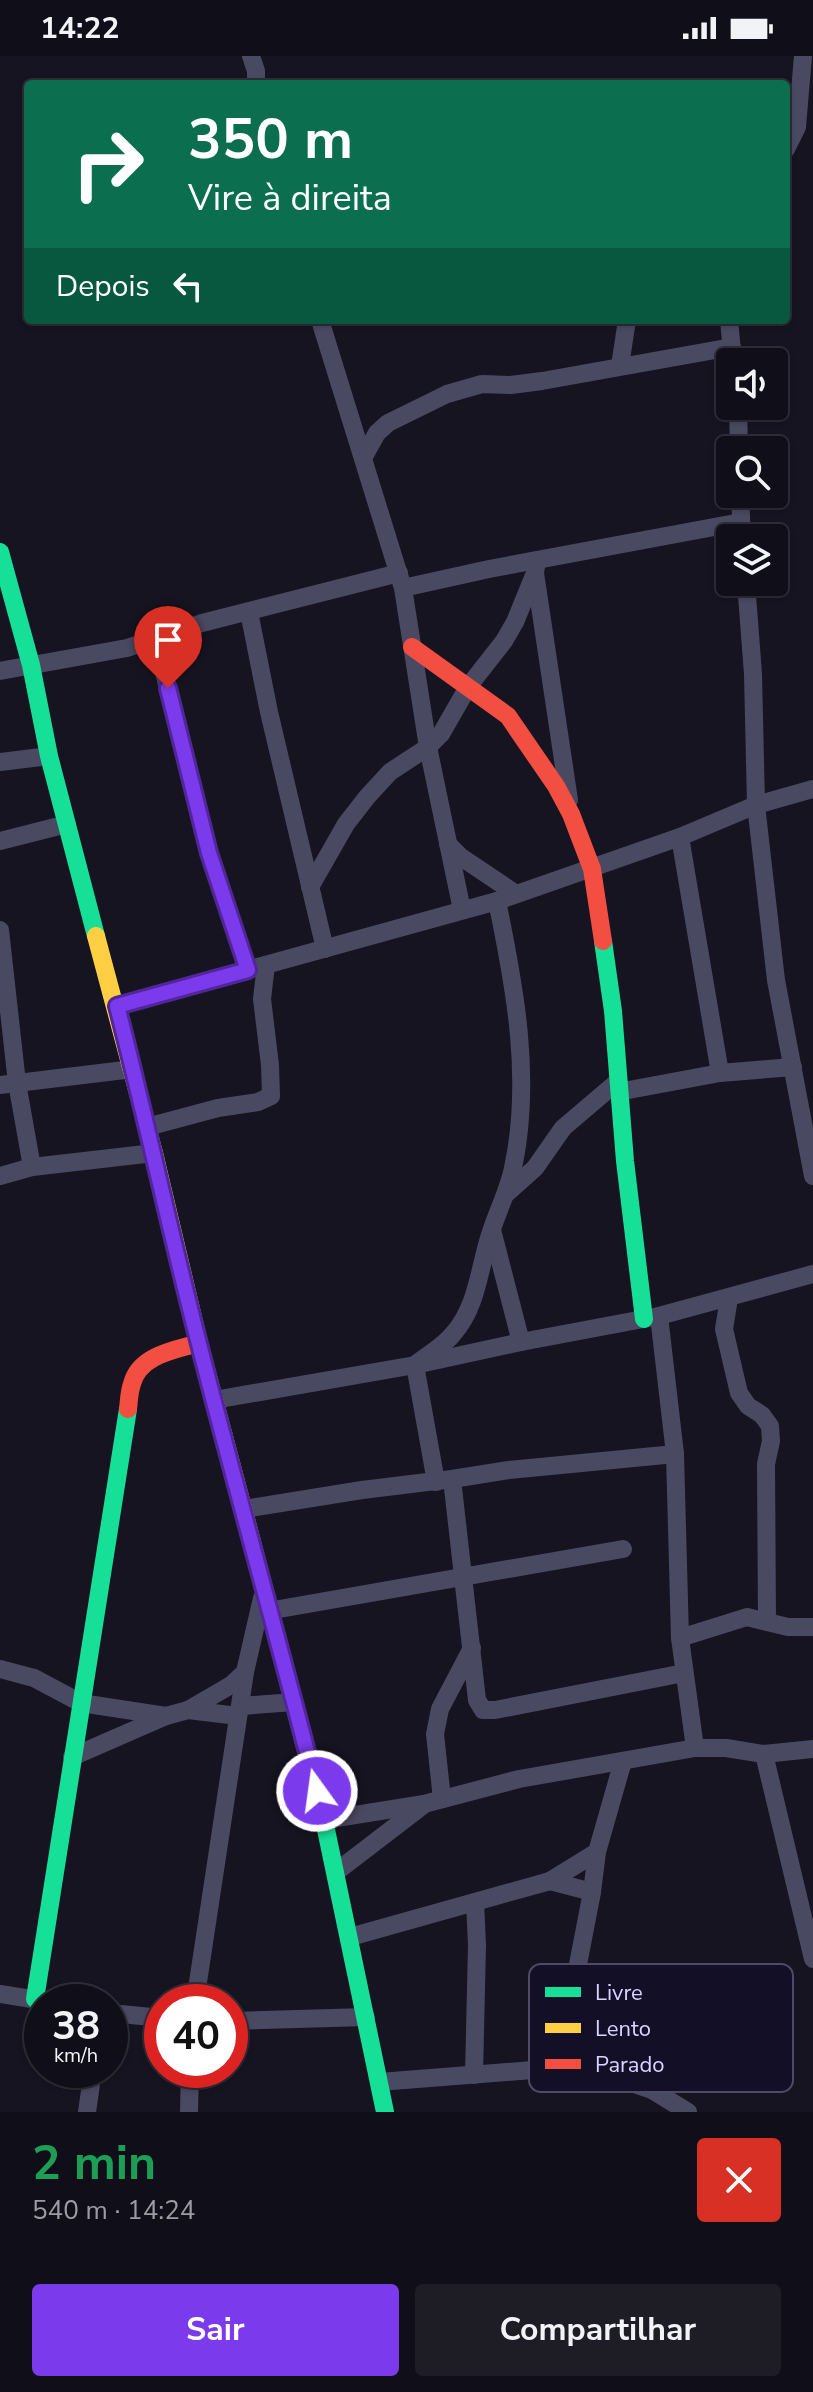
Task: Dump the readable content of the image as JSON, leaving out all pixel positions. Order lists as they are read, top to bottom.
{
  "legend": ["Livre", "Lento", "Parado"],
  "page": {
    "status": "14:22",
    "turn": ["350 m", "Vire à direita"],
    "then": "Depois",
    "speed": "38 km/h",
    "limit": "40",
    "heading": ["2 min", "540 m · 14:24"],
    "buttons": ["Sair", "Compartilhar"]
  }
}
